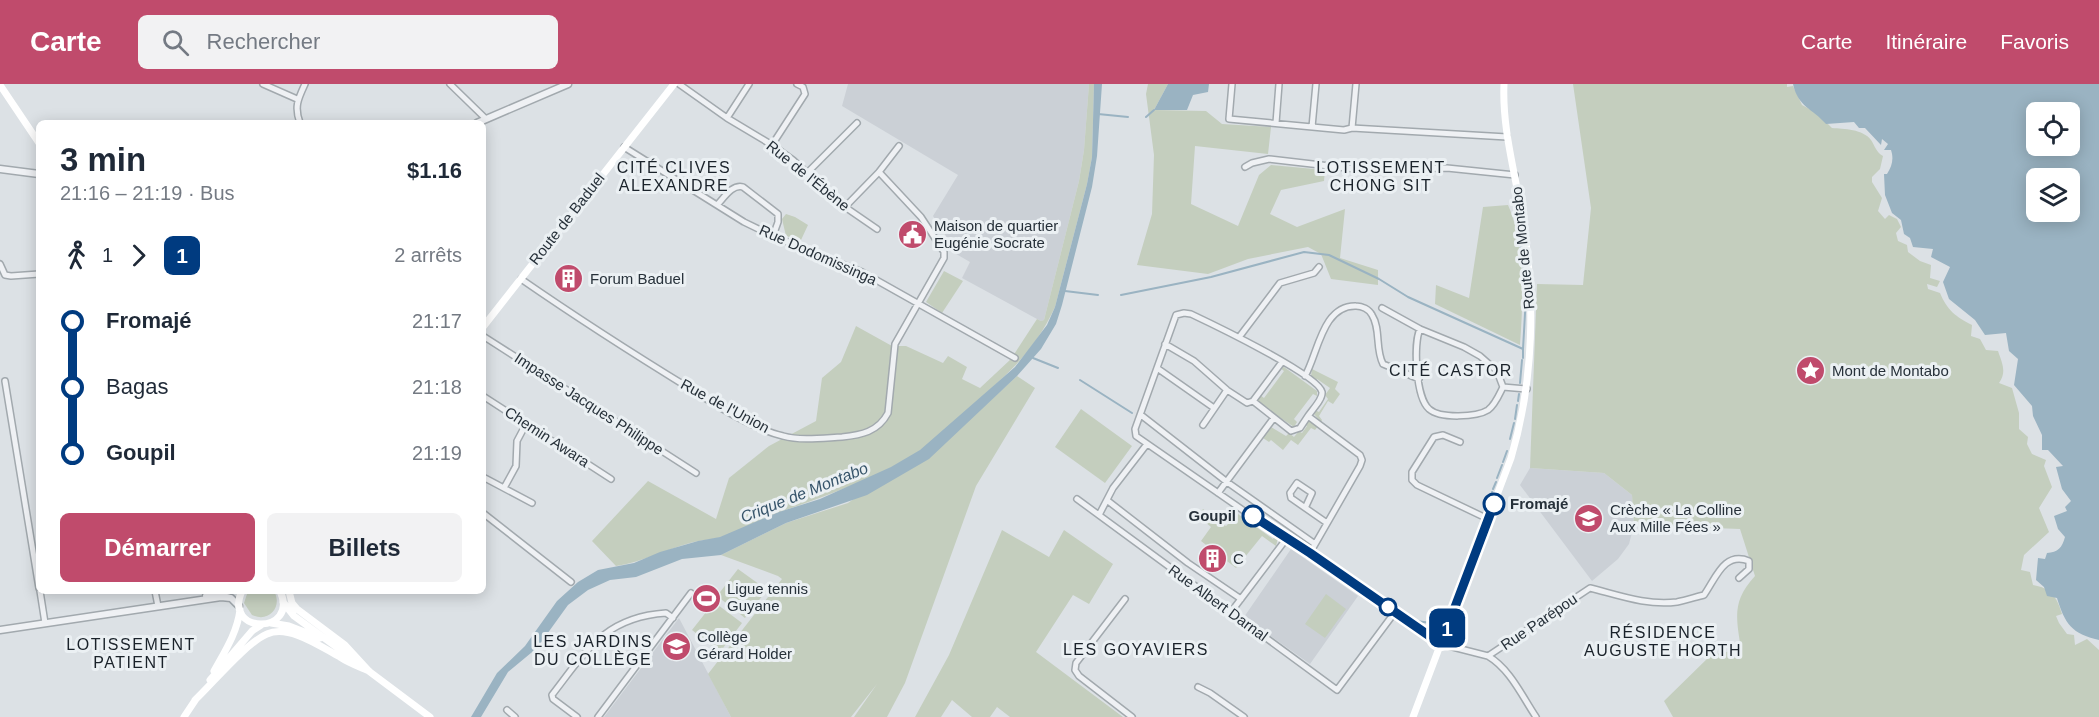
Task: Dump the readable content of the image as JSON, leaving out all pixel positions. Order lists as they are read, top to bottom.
{
  "streets": {
    "main road": ["Route de Baduel", "Route de Montabo"],
    "street": [
      "Rue de l'Ébène",
      "Rue Dodomissinga",
      "Impasse Jacques Philippe",
      "Rue de l'Union",
      "Chemin Awara",
      "Rue Albert Darnal",
      "Rue Parépou"
    ]
  },
  "crossings": [
    ["Route de Baduel", "Rue Dodomissinga"],
    ["Route de Baduel", "Rue de l'Union"],
    ["Rue Dodomissinga", "Rue de l'Union"]
  ],
  "districts": [
    "CITÉ CLIVES ALEXANDRE",
    "LOTISSEMENT CHONG SIT",
    "CITÉ CASTOR",
    "RÉSIDENCE AUGUSTE HORTH",
    "LES JARDINS DU COLLÈGE",
    "LOTISSEMENT PATIENT",
    "LES GOYAVIERS"
  ],
  "water": ["Crique de Montabo"],
  "places": {
    "public building": ["Maison de quartier Eugénie Socrate"],
    "building": ["Forum Baduel", "C"],
    "place": ["Mont de Montabo"],
    "other": ["Fromajé", "Goupil"],
    "school or university": ["Crèche « La Colline Aux Mille Fées »", "Collège Gérard Holder"],
    "sports": ["Ligue tennis Guyane"]
  },
  "lines": ["bus line 1"],
  "page": {
    "header": "Carte",
    "search": "Rechercher",
    "nav": ["Carte", "Itinéraire", "Favoris"],
    "on_map": "1",
    "heading": ["3 min", "21:16 – 21:19 · Bus", "$1.16"],
    "legs": ["1", "1", "2 arrêts"],
    "list": [
      {
        "name": "Fromajé",
        "value": "21:17"
      },
      {
        "name": "Bagas",
        "value": "21:18"
      },
      {
        "name": "Goupil",
        "value": "21:19"
      }
    ],
    "buttons": ["Démarrer", "Billets"]
  }
}
